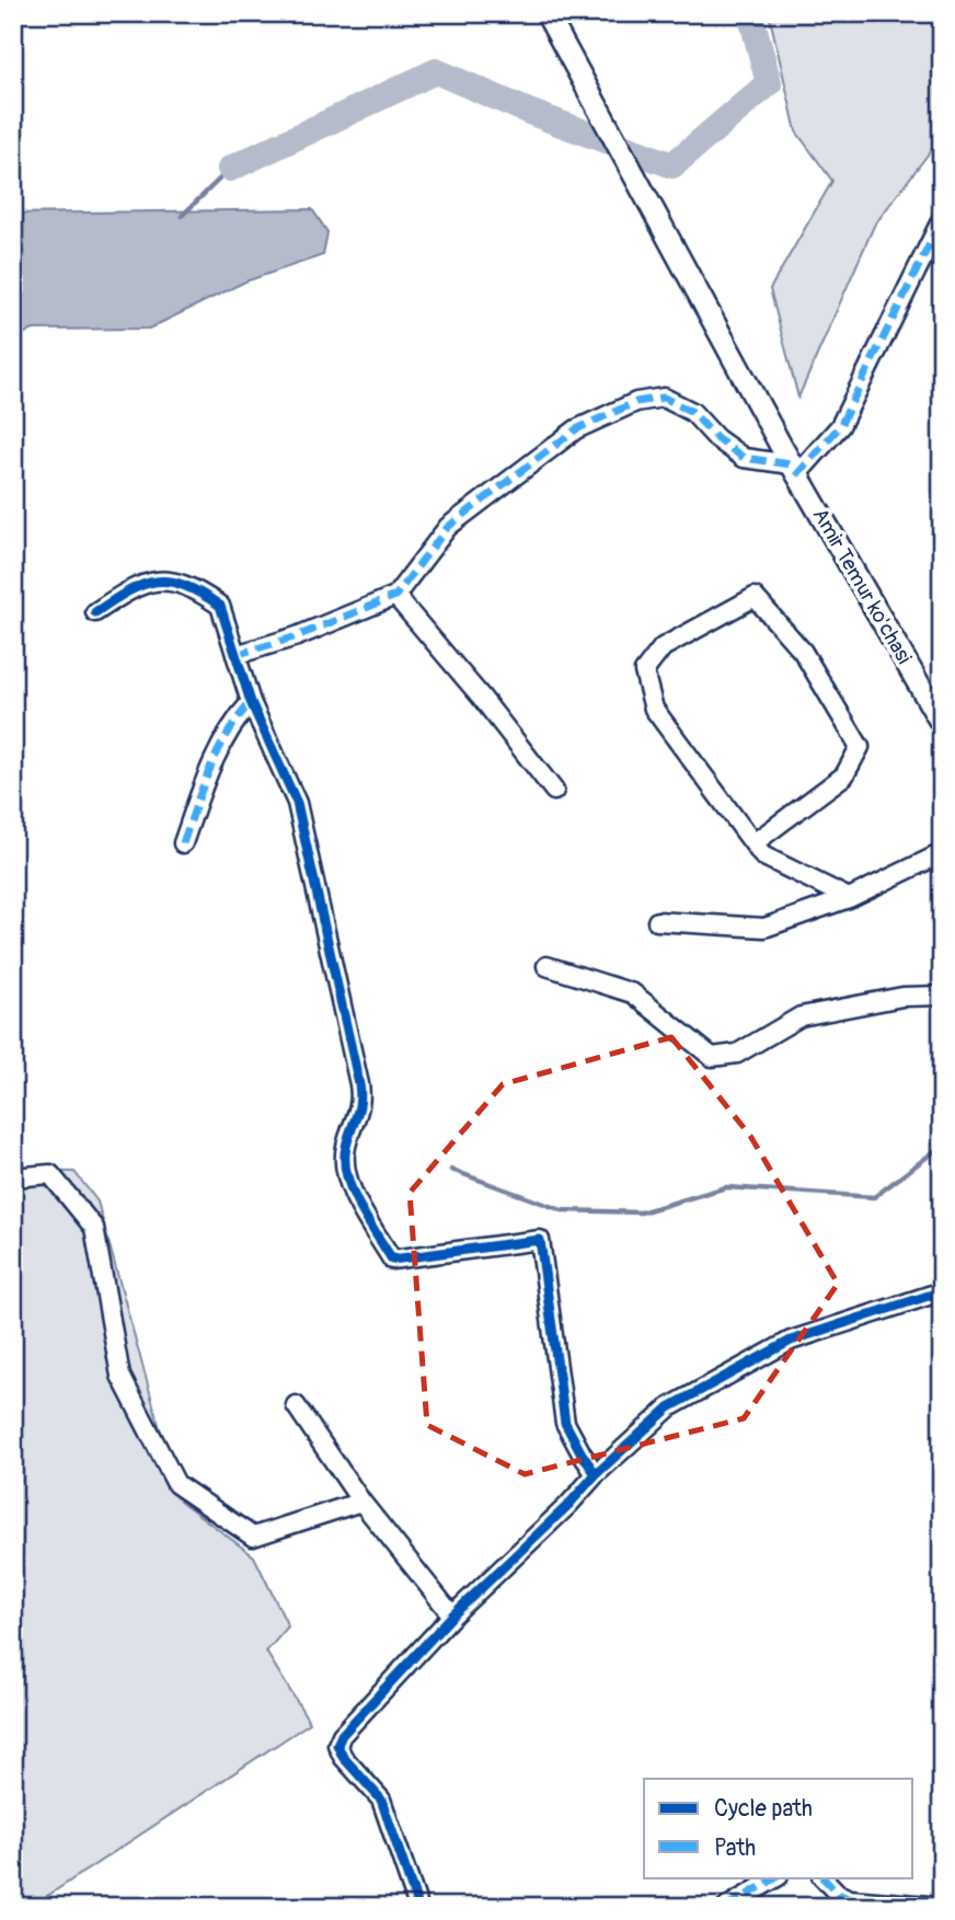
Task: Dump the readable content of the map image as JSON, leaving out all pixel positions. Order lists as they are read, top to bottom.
{
  "streets": {
    "main road": ["Amir Temur ko'chasi"]
  },
  "legend": ["Cycle path", "Path"]
}
